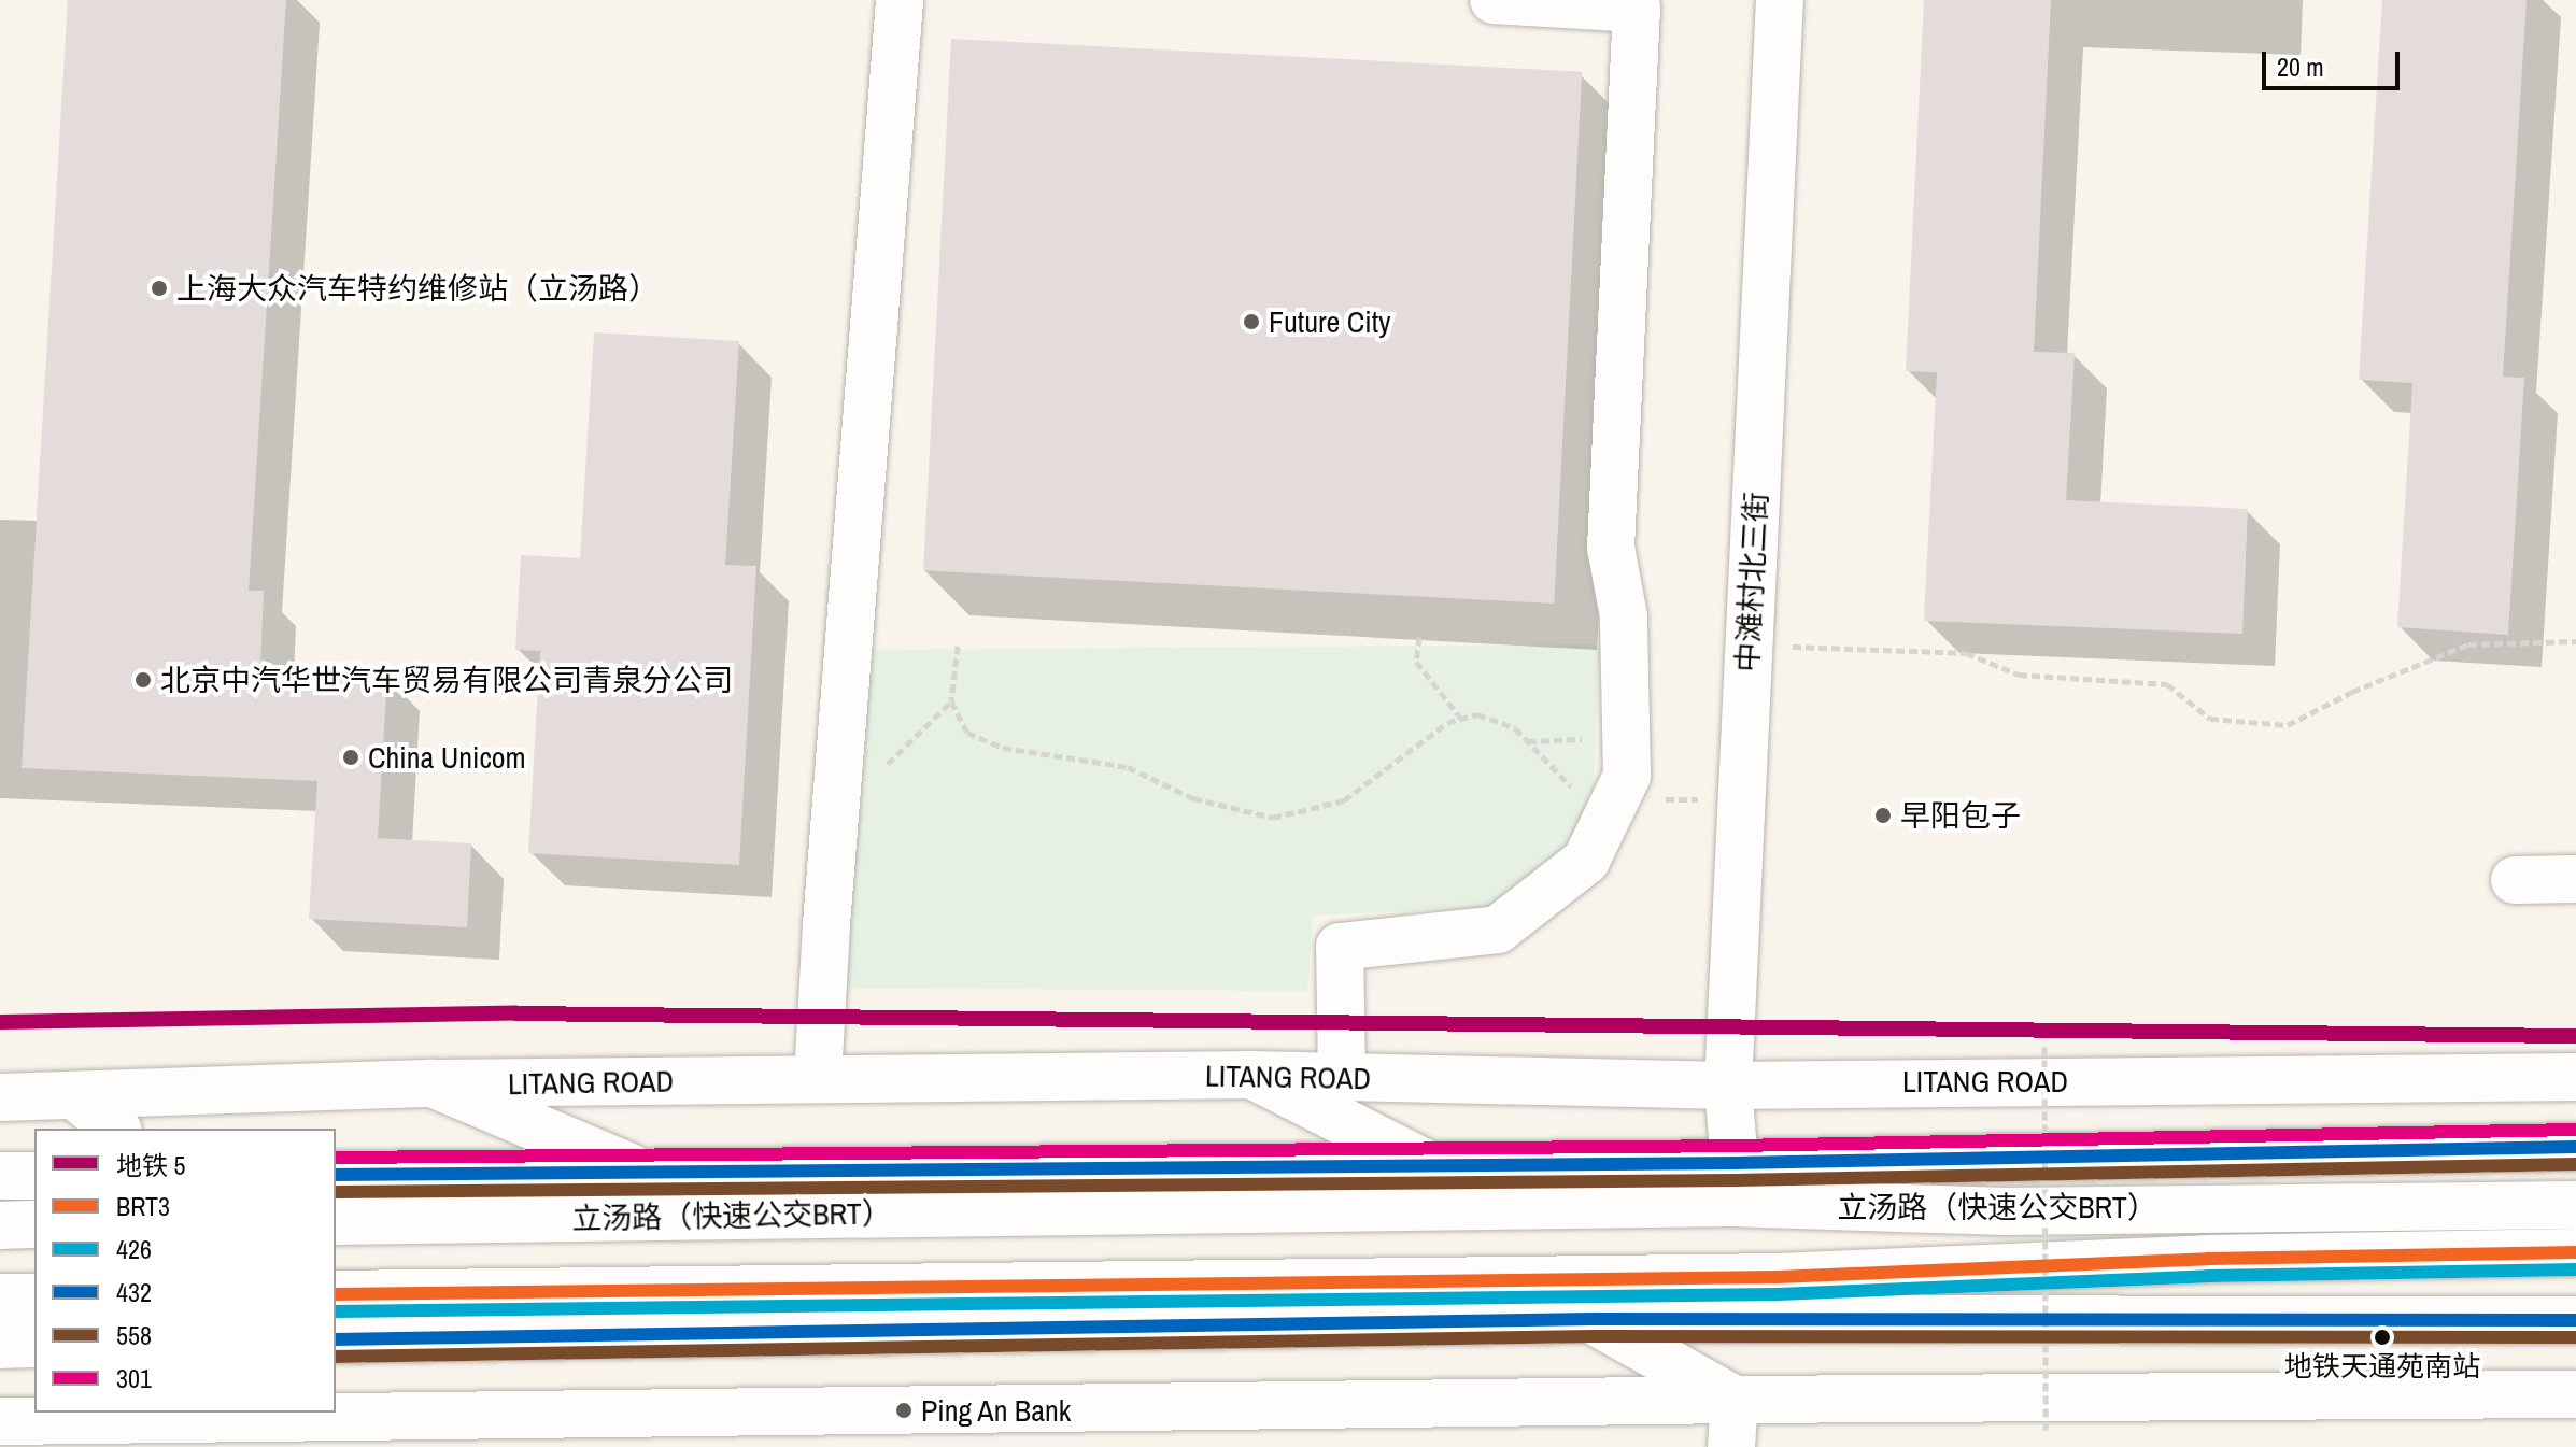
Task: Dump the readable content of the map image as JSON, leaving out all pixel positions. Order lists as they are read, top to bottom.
{
  "streets": {
    "street": ["中滩村北三街", "LITANG ROAD", "立汤路（快速公交BRT）"]
  },
  "crossings": [
    ["中滩村北三街", "LITANG ROAD"]
  ],
  "places": [
    "上海大众汽车特约维修站（立汤路）",
    "Future City",
    "北京中汽华世汽车贸易有限公司青泉分公司",
    "China Unicom",
    "早阳包子",
    "地铁天通苑南站",
    "Ping An Bank"
  ],
  "lines": [
    "metro line 5",
    "transit line 301",
    "transit line 432",
    "transit line 558",
    "transit line BRT3",
    "transit line 426"
  ],
  "legend": [
    "地铁 5",
    "BRT3",
    "426",
    "432",
    "558",
    "301"
  ],
  "scale_bar": "20 m"
}
